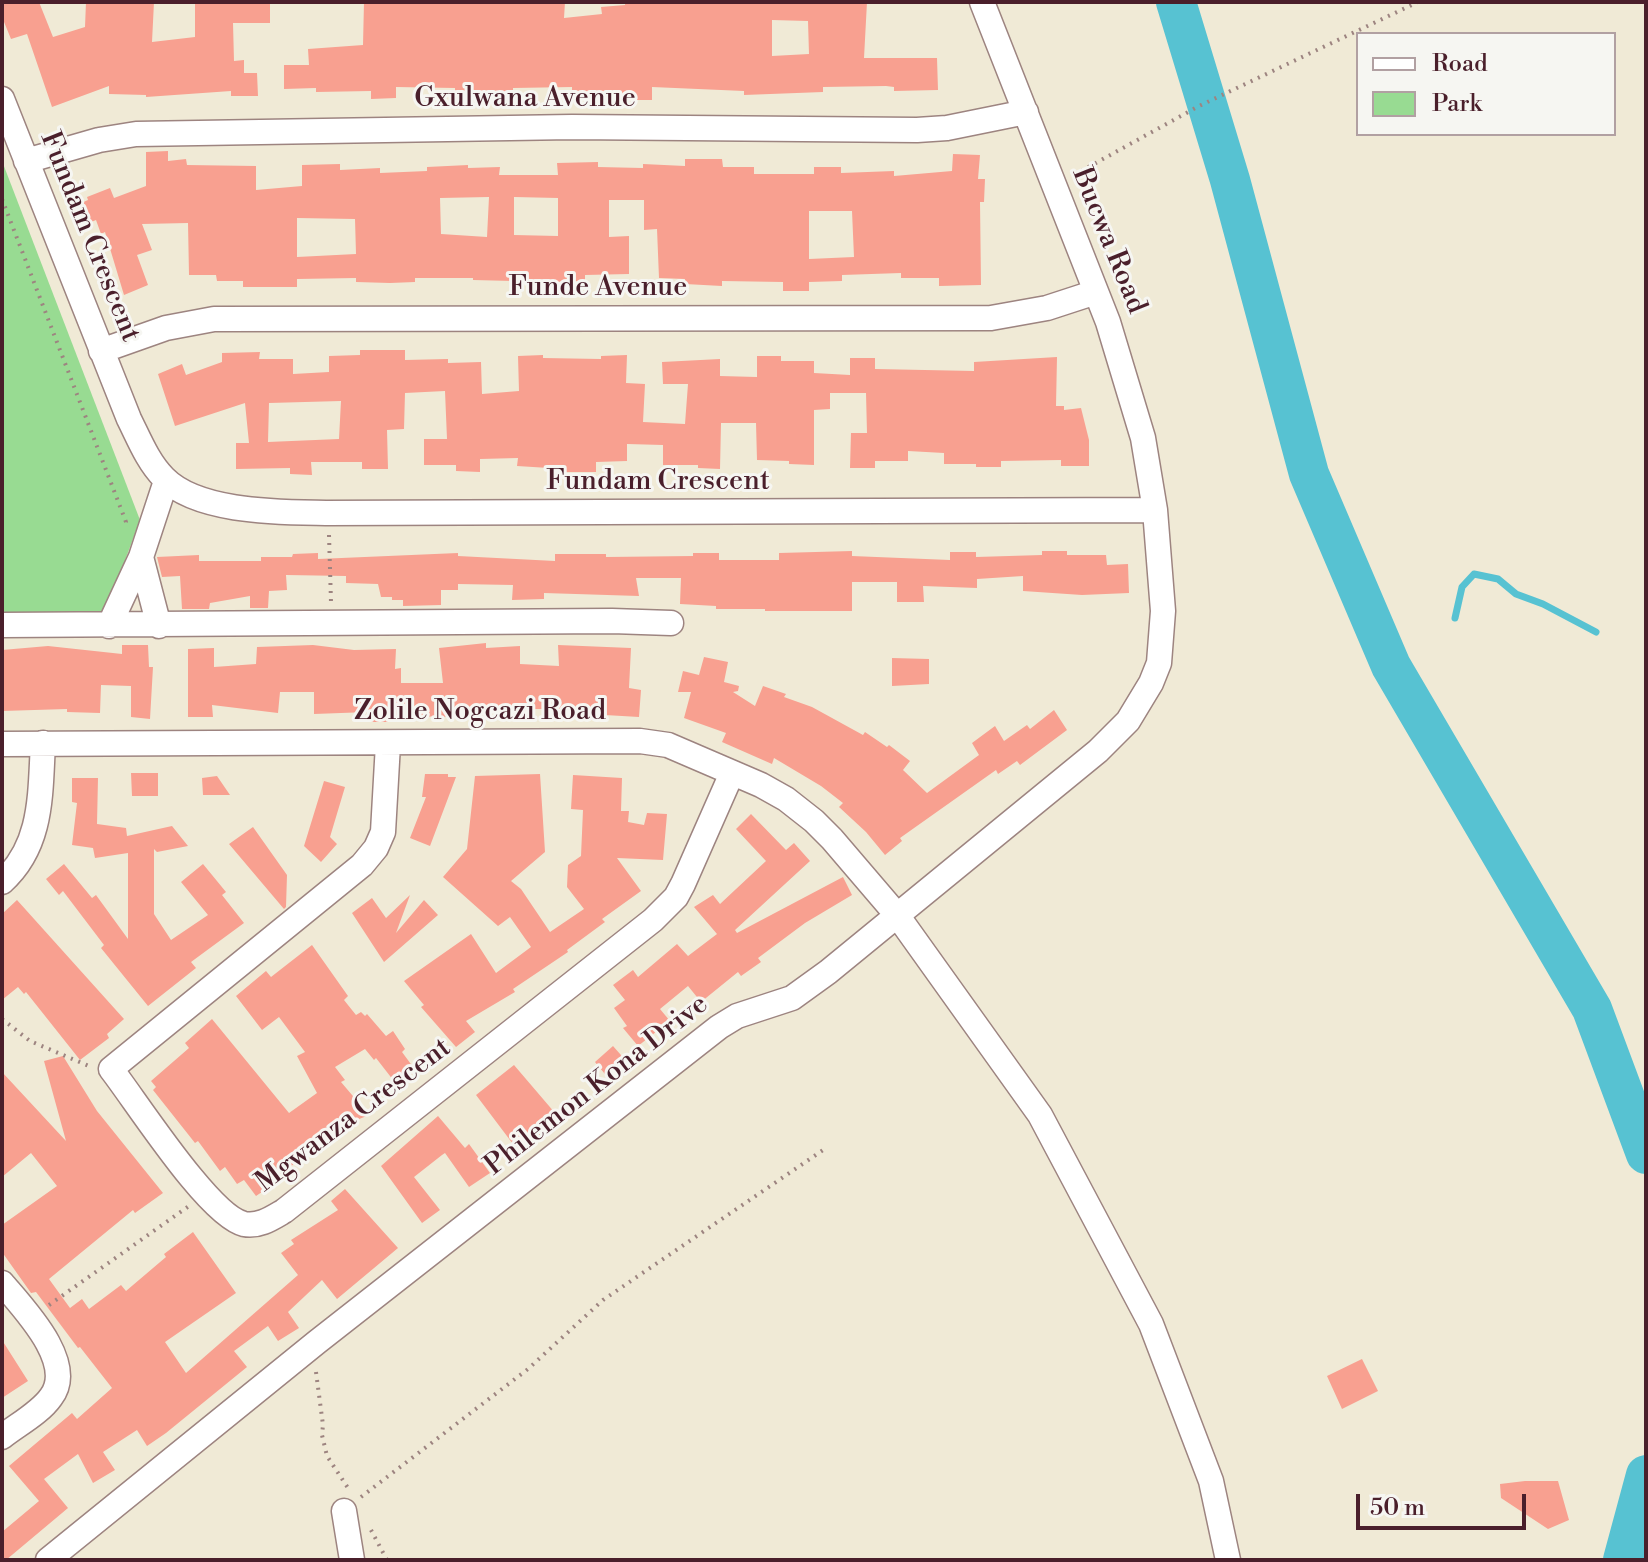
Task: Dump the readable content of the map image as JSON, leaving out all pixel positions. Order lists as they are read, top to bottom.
{
  "streets": {
    "street": [
      "Gxulwana Avenue",
      "Fundam Crescent",
      "Bucwa Road",
      "Funde Avenue",
      "Zolile Nogcazi Road",
      "Philemon Kona Drive",
      "Mgwanza Crescent"
    ]
  },
  "crossings": [
    ["Gxulwana Avenue", "Fundam Crescent"],
    ["Gxulwana Avenue", "Bucwa Road"],
    ["Fundam Crescent", "Bucwa Road"],
    ["Fundam Crescent", "Funde Avenue"],
    ["Fundam Crescent", "Philemon Kona Drive"],
    ["Bucwa Road", "Funde Avenue"],
    ["Bucwa Road", "Philemon Kona Drive"],
    ["Zolile Nogcazi Road", "Philemon Kona Drive"],
    ["Zolile Nogcazi Road", "Mgwanza Crescent"]
  ],
  "legend": ["Road", "Park"],
  "scale_bar": "50 m"
}
